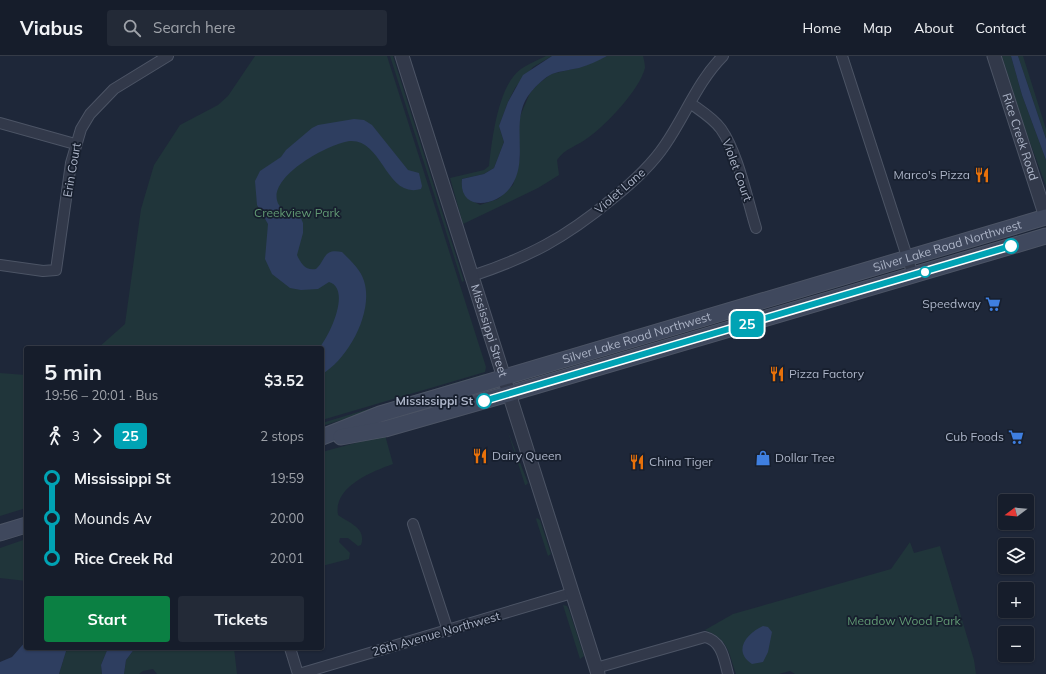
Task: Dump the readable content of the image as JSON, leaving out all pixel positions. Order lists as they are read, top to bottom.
{
  "streets": {
    "main road": ["Silver Lake Road Northwest"],
    "street": [
      "Rice Creek Road",
      "Erin Court",
      "Violet Court",
      "Violet Lane",
      "Mississippi Street",
      "26th Avenue Northwest"
    ]
  },
  "crossings": [
    ["Rice Creek Road", "Silver Lake Road Northwest"],
    ["Violet Court", "Violet Lane"],
    ["Violet Lane", "Mississippi Street"],
    ["Silver Lake Road Northwest", "Mississippi Street"],
    ["Mississippi Street", "26th Avenue Northwest"]
  ],
  "parks": ["Creekview Park", "Meadow Wood Park"],
  "places": {
    "restaurant": [
      "Marco's Pizza",
      "Pizza Factory",
      "Dairy Queen",
      "China Tiger"
    ],
    "supermarket": ["Speedway", "Cub Foods"],
    "other": ["Mississippi St"],
    "shop": ["Dollar Tree"]
  },
  "lines": ["bus line 25"],
  "north": "left",
  "page": {
    "header": "Viabus",
    "search": "Search here",
    "nav": [
      "Home",
      "Map",
      "About",
      "Contact"
    ],
    "on_map": "25",
    "heading": ["5 min", "19:56 – 20:01 · Bus", "$3.52"],
    "legs": ["3", "25", "2 stops"],
    "list": [
      {
        "name": "Mississippi St",
        "value": "19:59"
      },
      {
        "name": "Mounds Av",
        "value": "20:00"
      },
      {
        "name": "Rice Creek Rd",
        "value": "20:01"
      }
    ],
    "map_buttons": ["+", "−"],
    "buttons": ["Start", "Tickets"]
  }
}
